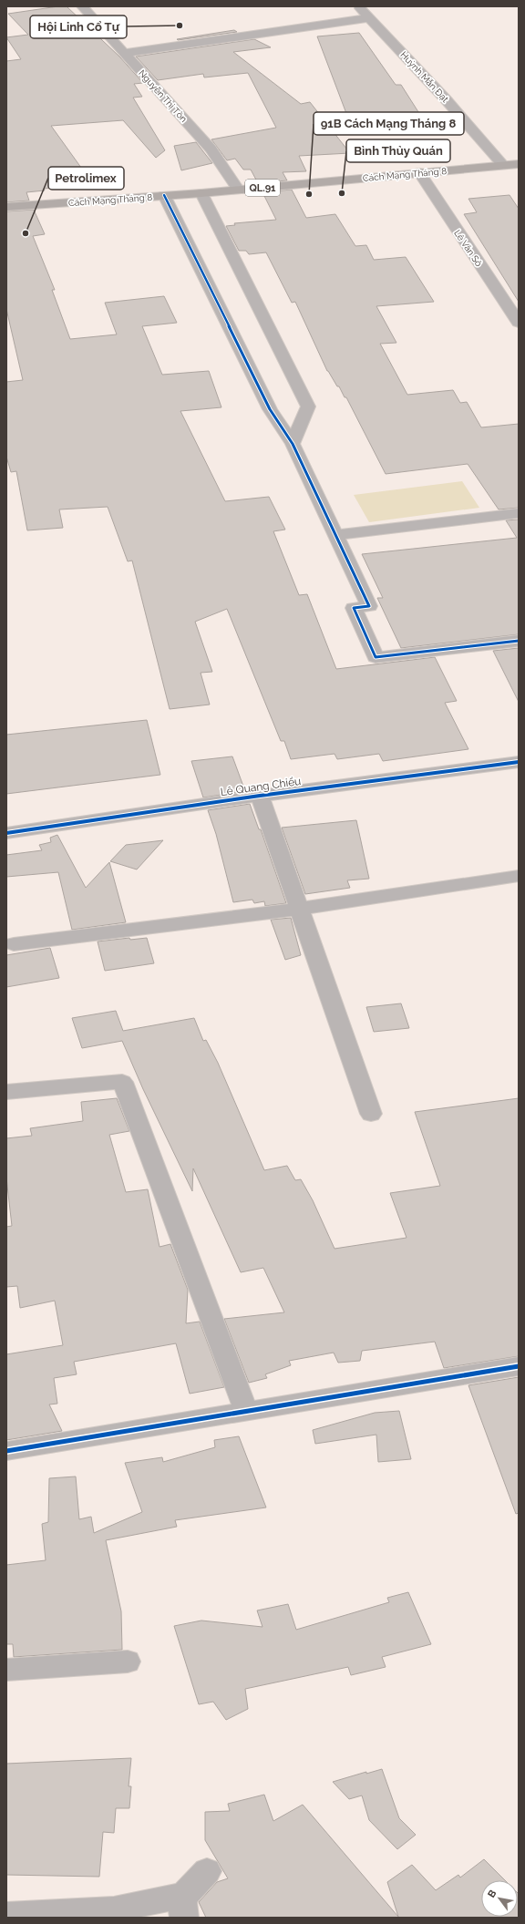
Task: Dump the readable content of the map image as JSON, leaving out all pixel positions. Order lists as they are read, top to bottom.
{
  "streets": {
    "highway": ["Cách Mạng Tháng 8", "QL.91"],
    "street": [
      "Huỳnh Mẫn Đạt",
      "Nguyễn Thị Tồn",
      "Lê Văn Sô",
      "Lê Quang Chiểu"
    ]
  },
  "crossings": [
    ["Huỳnh Mẫn Đạt", "Cách Mạng Tháng 8"],
    ["Nguyễn Thị Tồn", "Cách Mạng Tháng 8"],
    ["Cách Mạng Tháng 8", "Lê Văn Sô"]
  ],
  "places": [
    "Hội Linh Cổ Tự",
    "Bình Thủy Quán",
    "91B Cách Mạng Tháng 8",
    "Petrolimex"
  ],
  "north": "top left"
}
